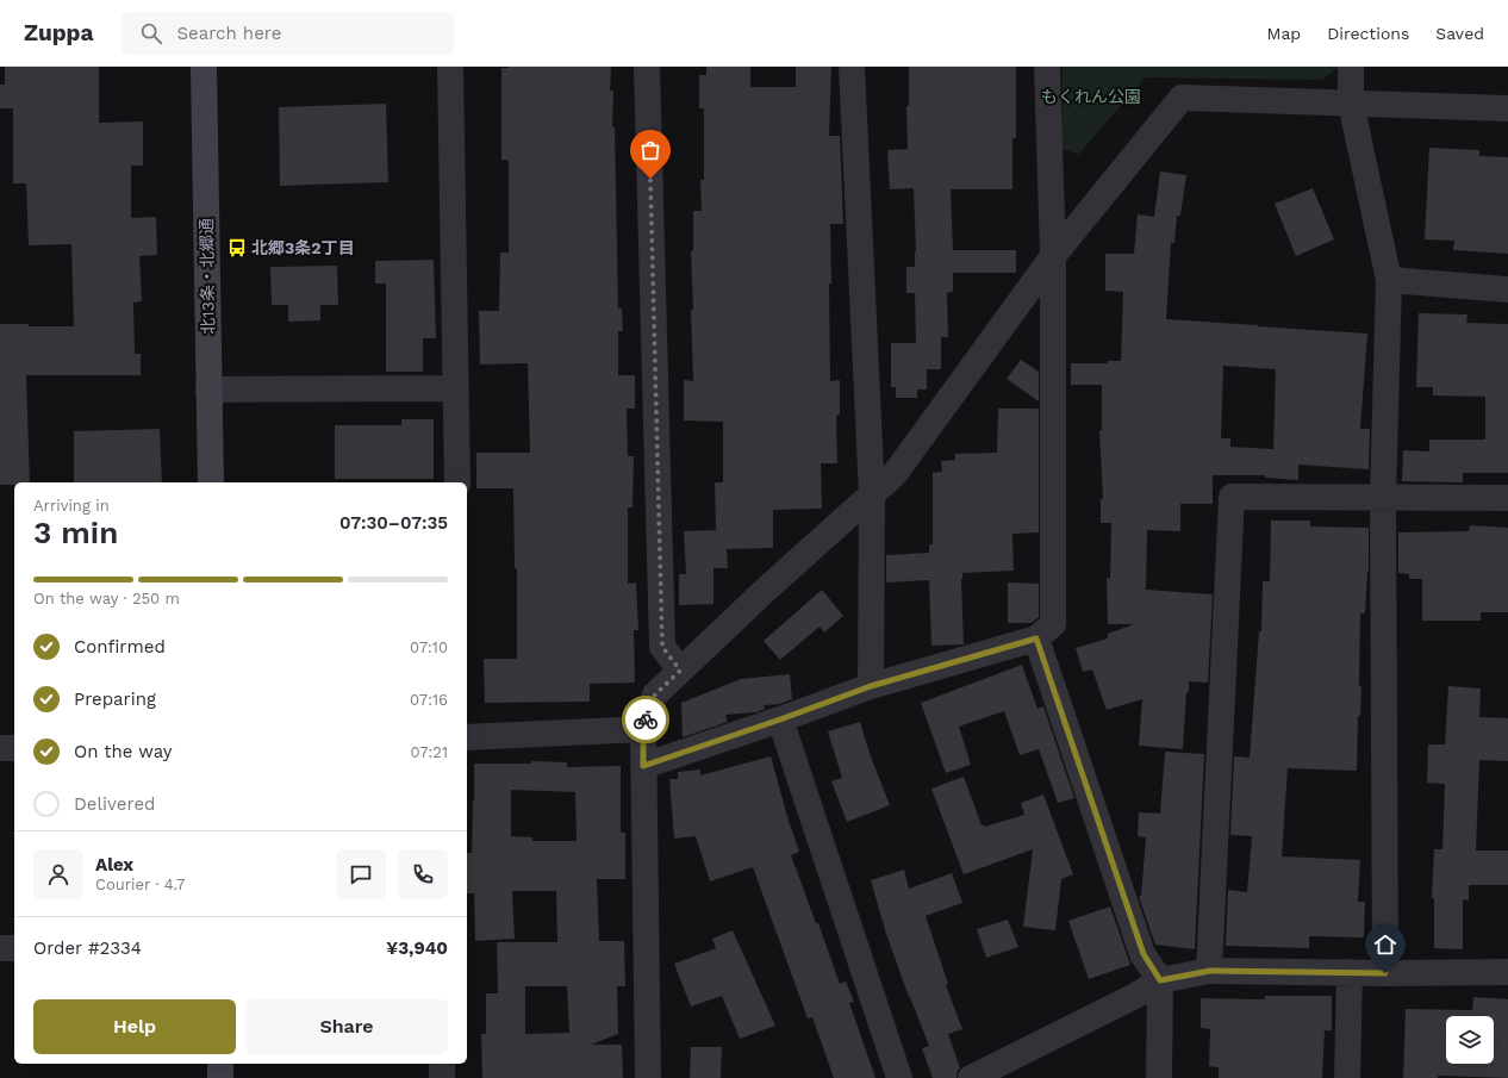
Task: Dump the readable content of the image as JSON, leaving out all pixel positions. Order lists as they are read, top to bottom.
{
  "streets": {
    "main road": ["北13条・北郷通"]
  },
  "parks": ["もくれん公園"],
  "places": {
    "bus stop": ["北郷3条2丁目"]
  },
  "page": {
    "header": "Zuppa",
    "search": "Search here",
    "nav": ["Map", "Directions", "Saved"],
    "heading": ["3 min", "Arriving in", "07:30–07:35"],
    "panel": [
      "Alex",
      "Courier · 4.7",
      "Order #2334",
      "¥3,940"
    ],
    "bar": "On the way · 250 m",
    "list": [
      ["Confirmed", "07:10"],
      ["Preparing", "07:16"],
      ["On the way", "07:21"],
      "Delivered"
    ],
    "buttons": ["Help", "Share"]
  }
}
